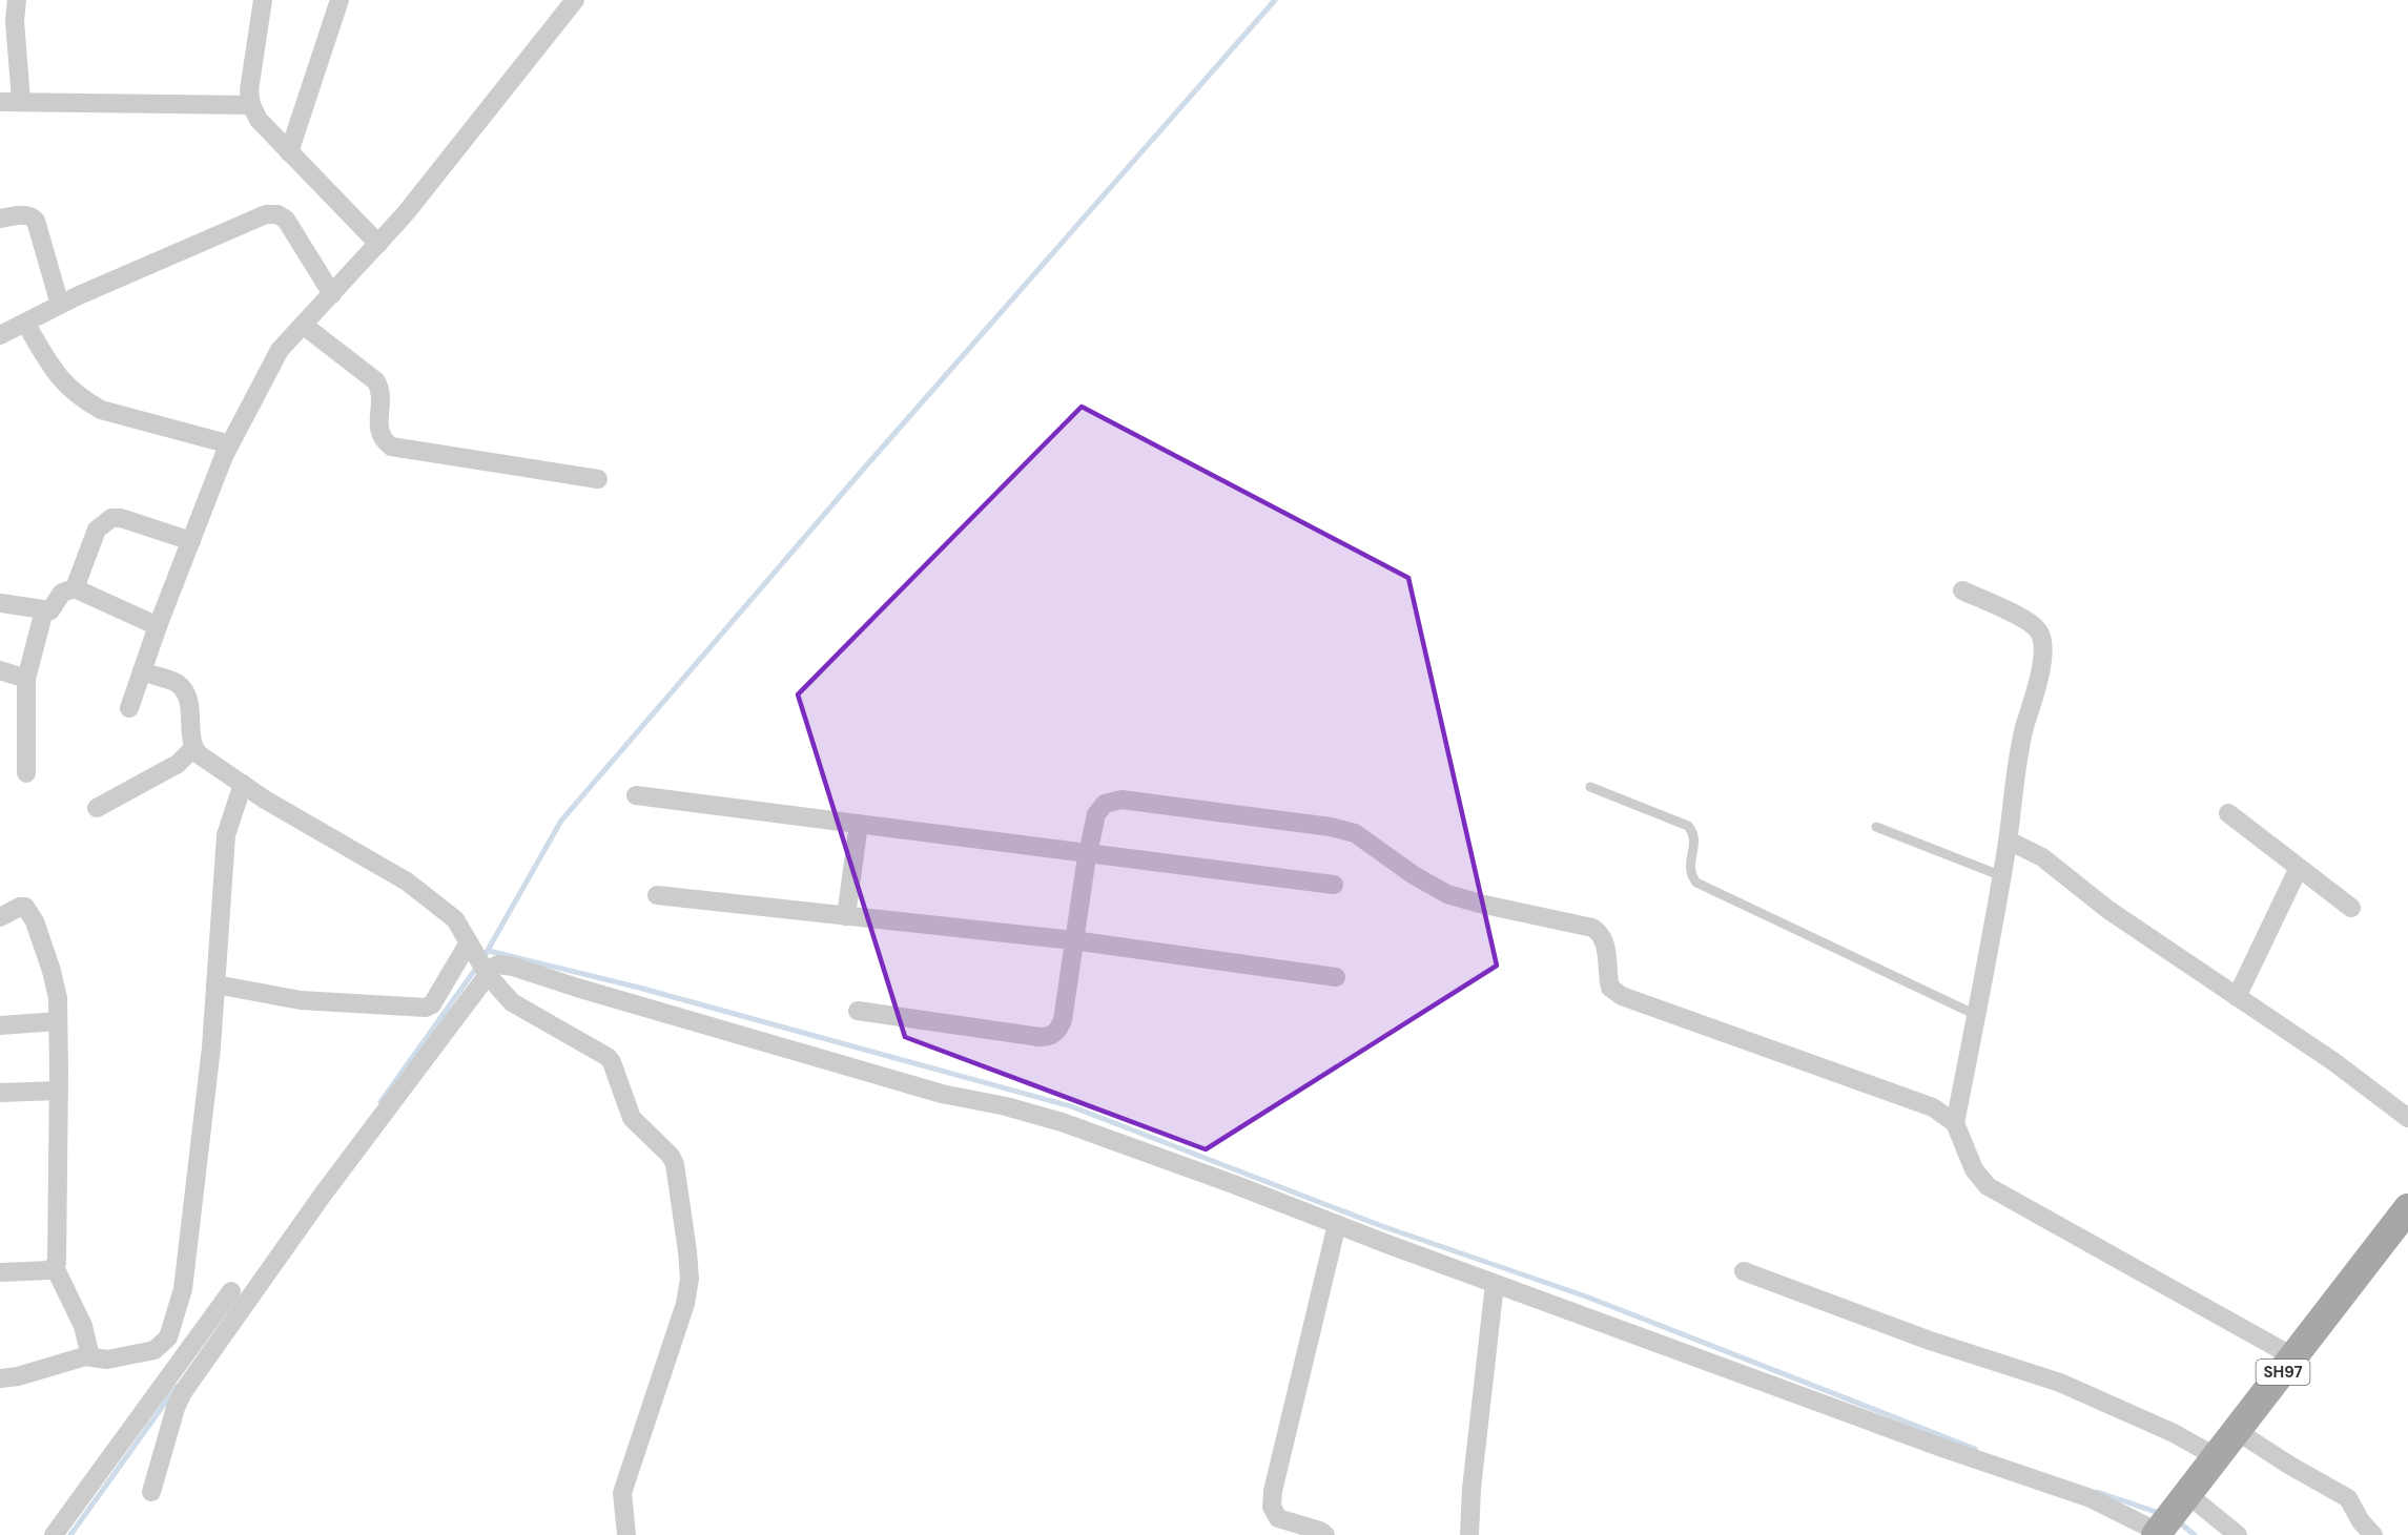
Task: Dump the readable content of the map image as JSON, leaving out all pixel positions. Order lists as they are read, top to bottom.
{
  "streets": {
    "main road": ["SH97"]
  }
}
